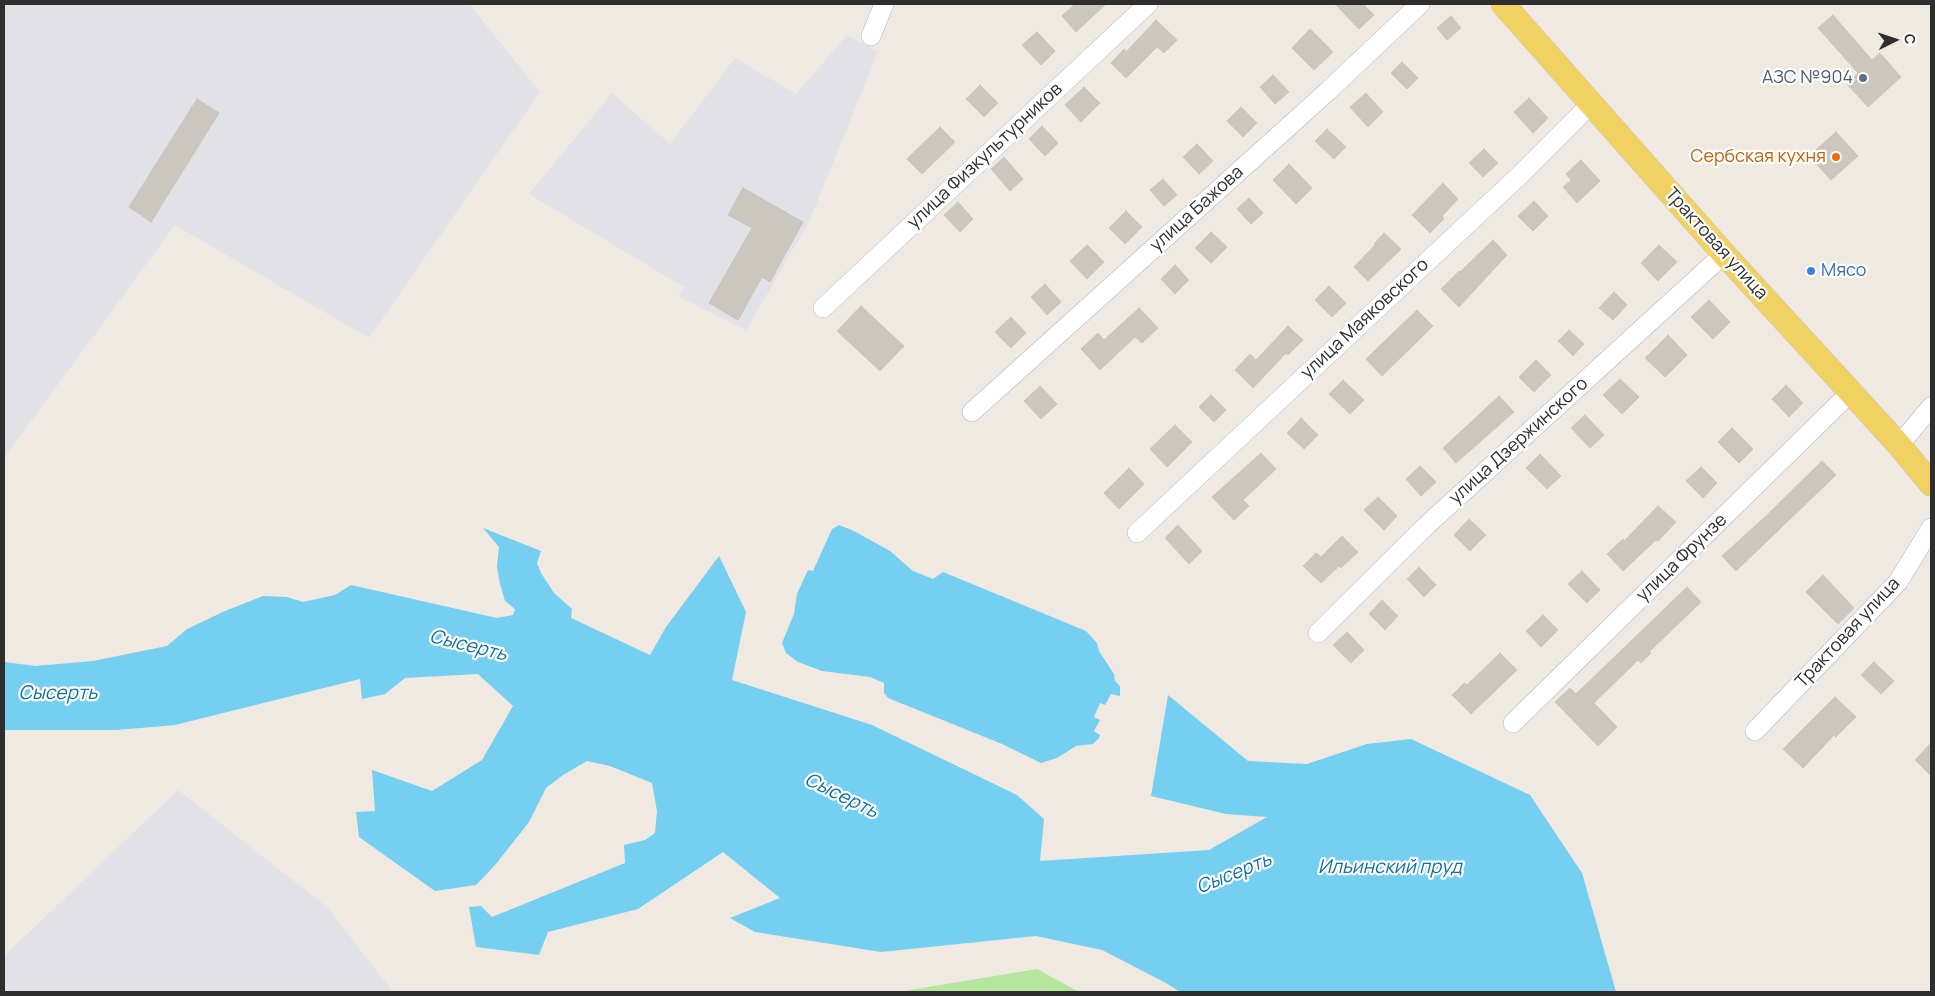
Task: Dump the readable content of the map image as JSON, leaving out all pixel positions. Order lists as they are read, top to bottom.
{
  "streets": {
    "main road": ["Трактовая улица"],
    "street": [
      "улица Физкультурников",
      "улица Бажова",
      "улица Маяковского",
      "улица Дзержинского",
      "улица Фрунзе"
    ]
  },
  "crossings": [
    ["Трактовая улица", "улица Маяковского"],
    ["Трактовая улица", "улица Дзержинского"],
    ["Трактовая улица", "улица Фрунзе"]
  ],
  "water": ["Сысерть", "Ильинский пруд"],
  "places": ["АЗС №904", "Сербская кухня", "Мясо"],
  "north": "right"
}
